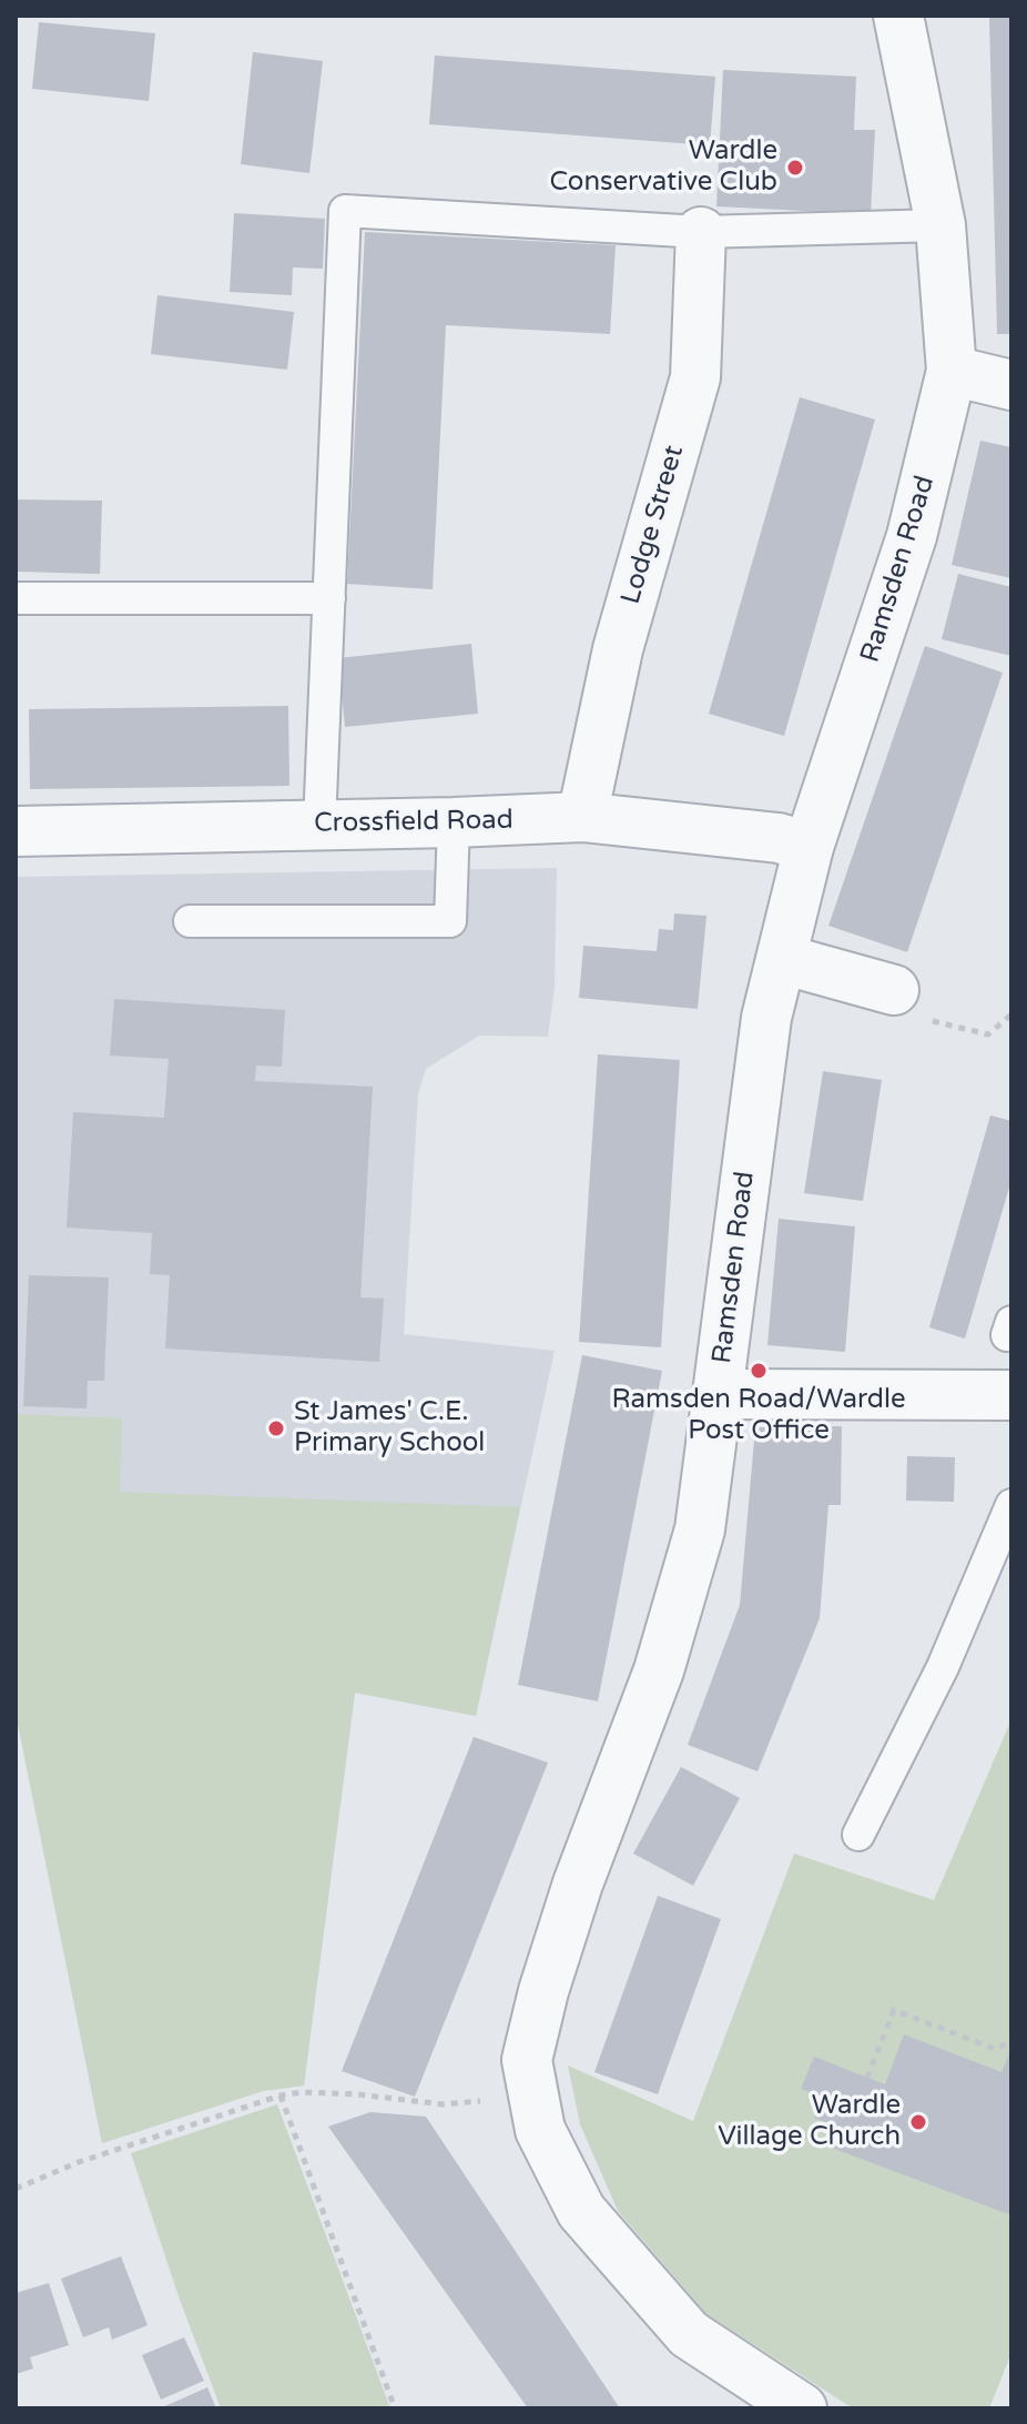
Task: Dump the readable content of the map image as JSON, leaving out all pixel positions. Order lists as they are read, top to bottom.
{
  "streets": {
    "street": ["Lodge Street", "Ramsden Road", "Crossfield Road"]
  },
  "crossings": [
    ["Lodge Street", "Crossfield Road"],
    ["Ramsden Road", "Crossfield Road"]
  ],
  "places": [
    "Wardle Conservative Club",
    "Ramsden Road/Wardle Post Office",
    "St James' C.E. Primary School",
    "Wardle Village Church"
  ]
}
